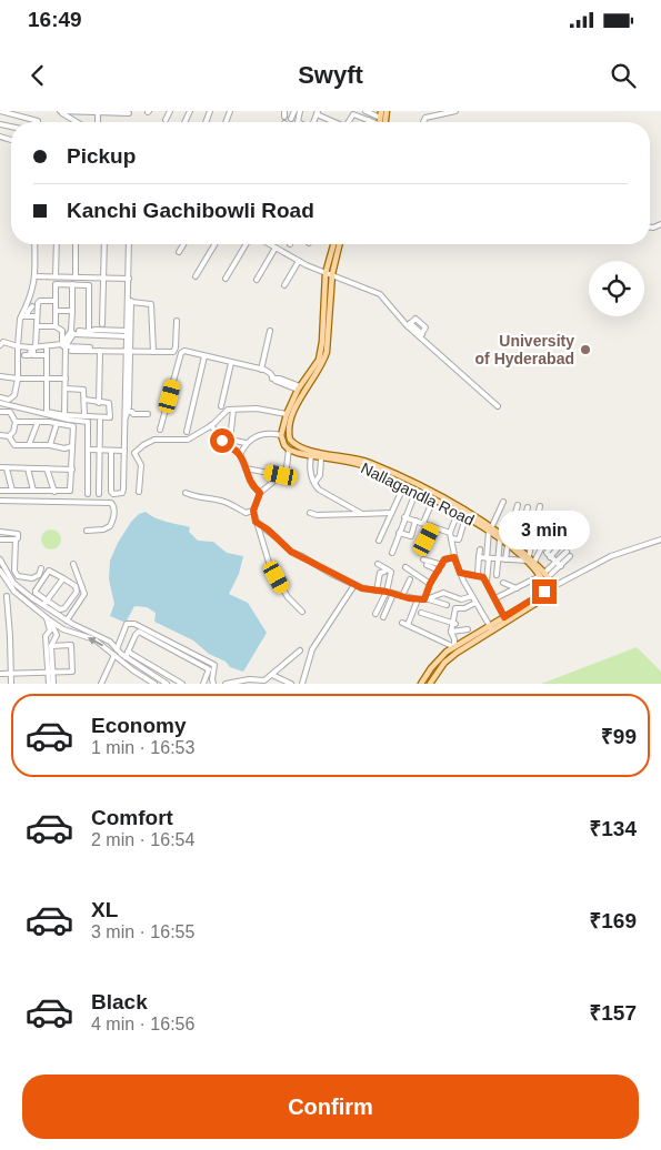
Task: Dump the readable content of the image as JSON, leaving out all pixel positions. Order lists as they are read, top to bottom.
{
  "streets": {
    "main road": ["Nallagandla Road"]
  },
  "places": ["University of Hyderabad"],
  "page": {
    "status": "16:49",
    "header": "Swyft",
    "banner": ["Pickup", "Kanchi Gachibowli Road"],
    "bubble": "3 min",
    "list": [
      {
        "name": "Economy",
        "note": "1 min · 16:53",
        "value": "₹99"
      },
      {
        "name": "Comfort",
        "note": "2 min · 16:54",
        "value": "₹134"
      },
      {
        "name": "XL",
        "note": "3 min · 16:55",
        "value": "₹169"
      },
      {
        "name": "Black",
        "note": "4 min · 16:56",
        "value": "₹157"
      }
    ],
    "buttons": "Confirm"
  }
}
